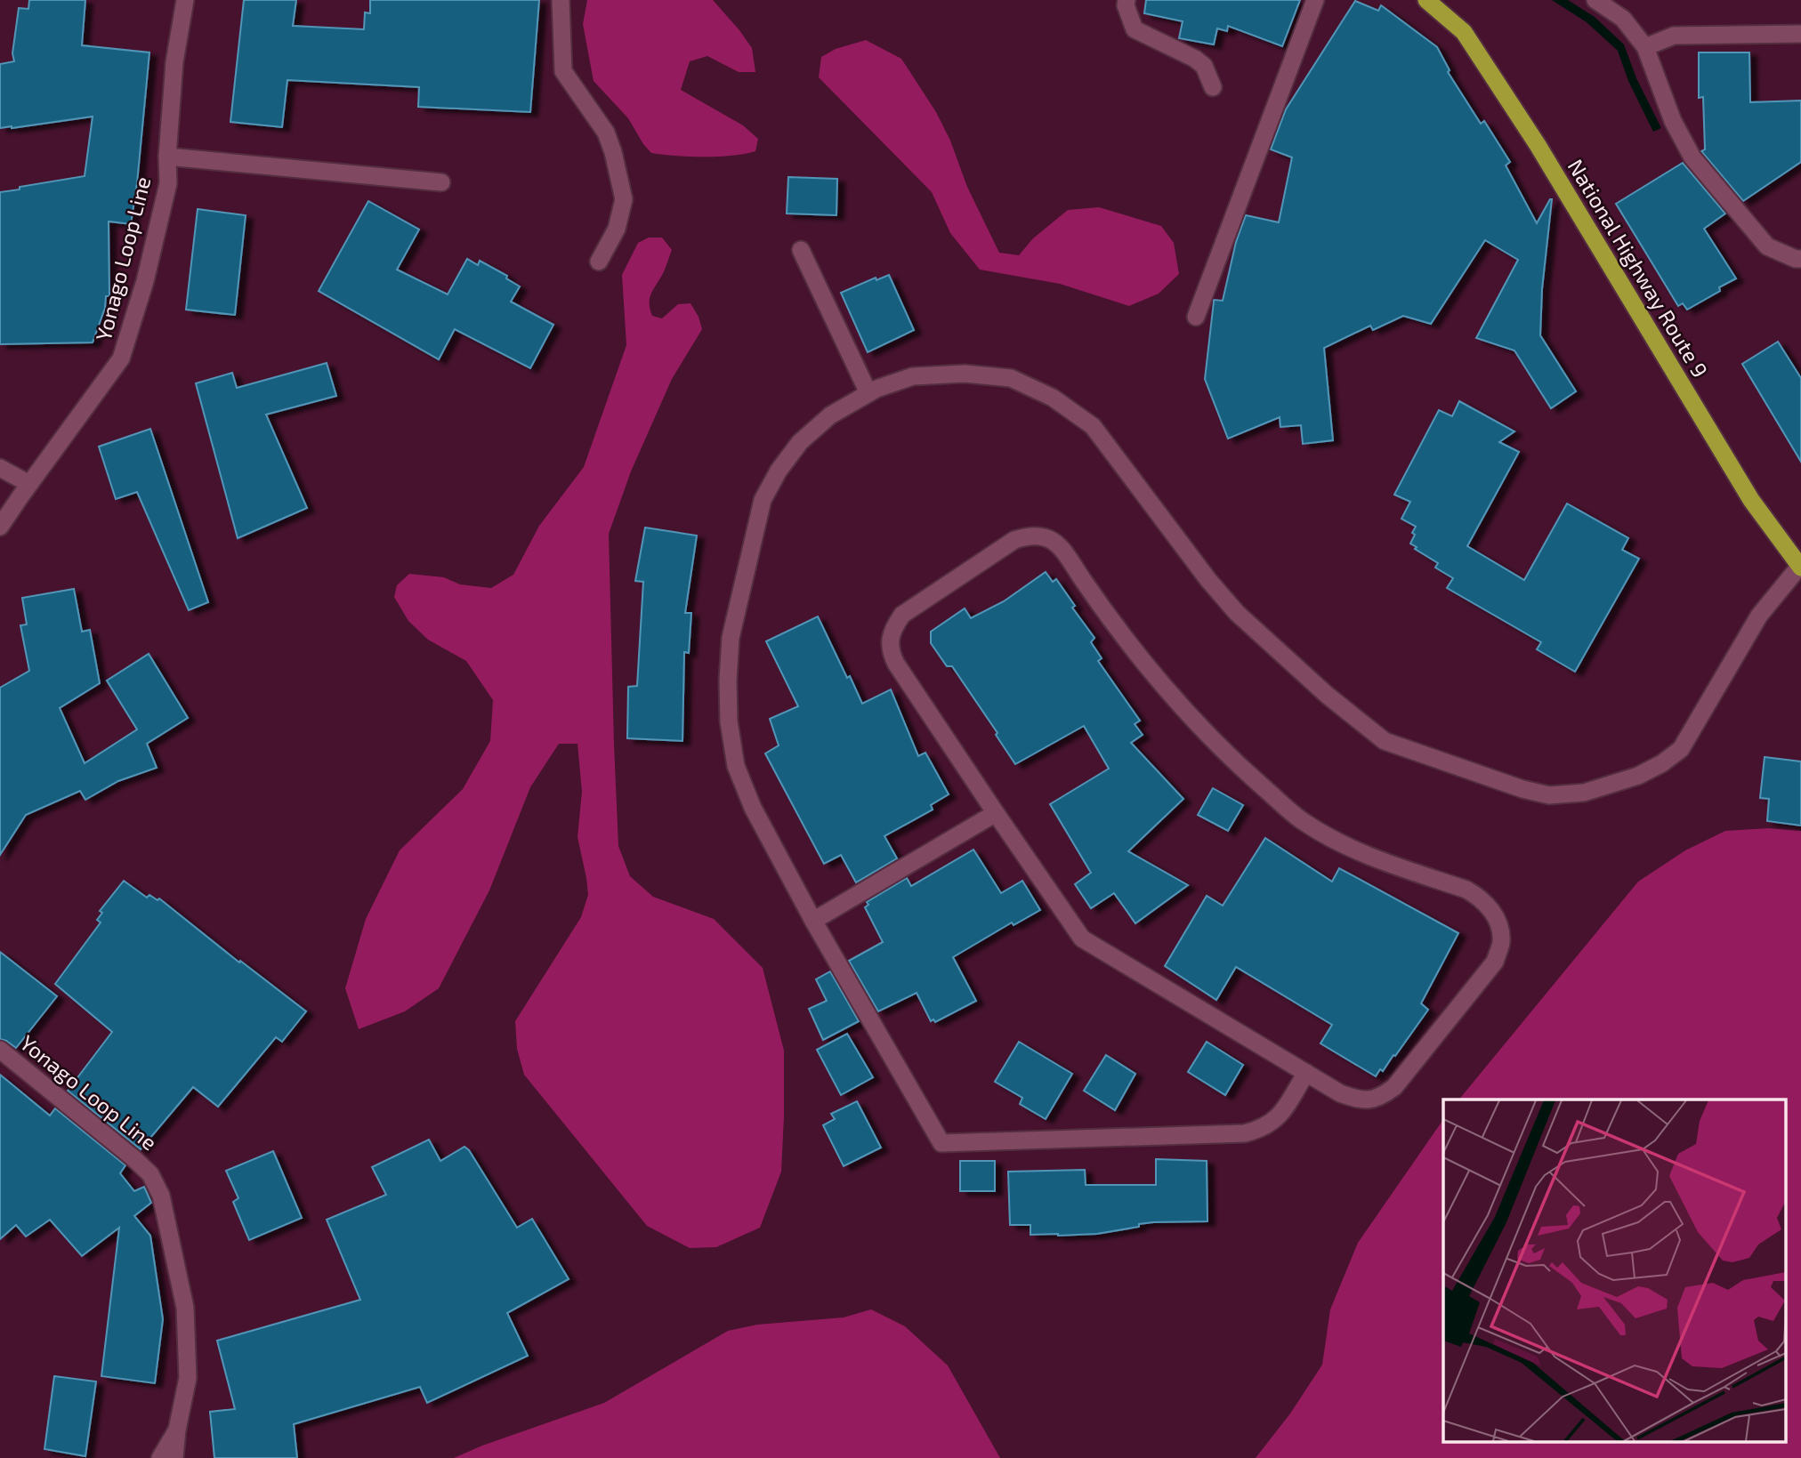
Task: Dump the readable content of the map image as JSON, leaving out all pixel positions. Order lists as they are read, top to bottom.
{
  "streets": {
    "highway": ["National Highway Route 9"],
    "street": ["Yonago Loop Line"]
  }
}
